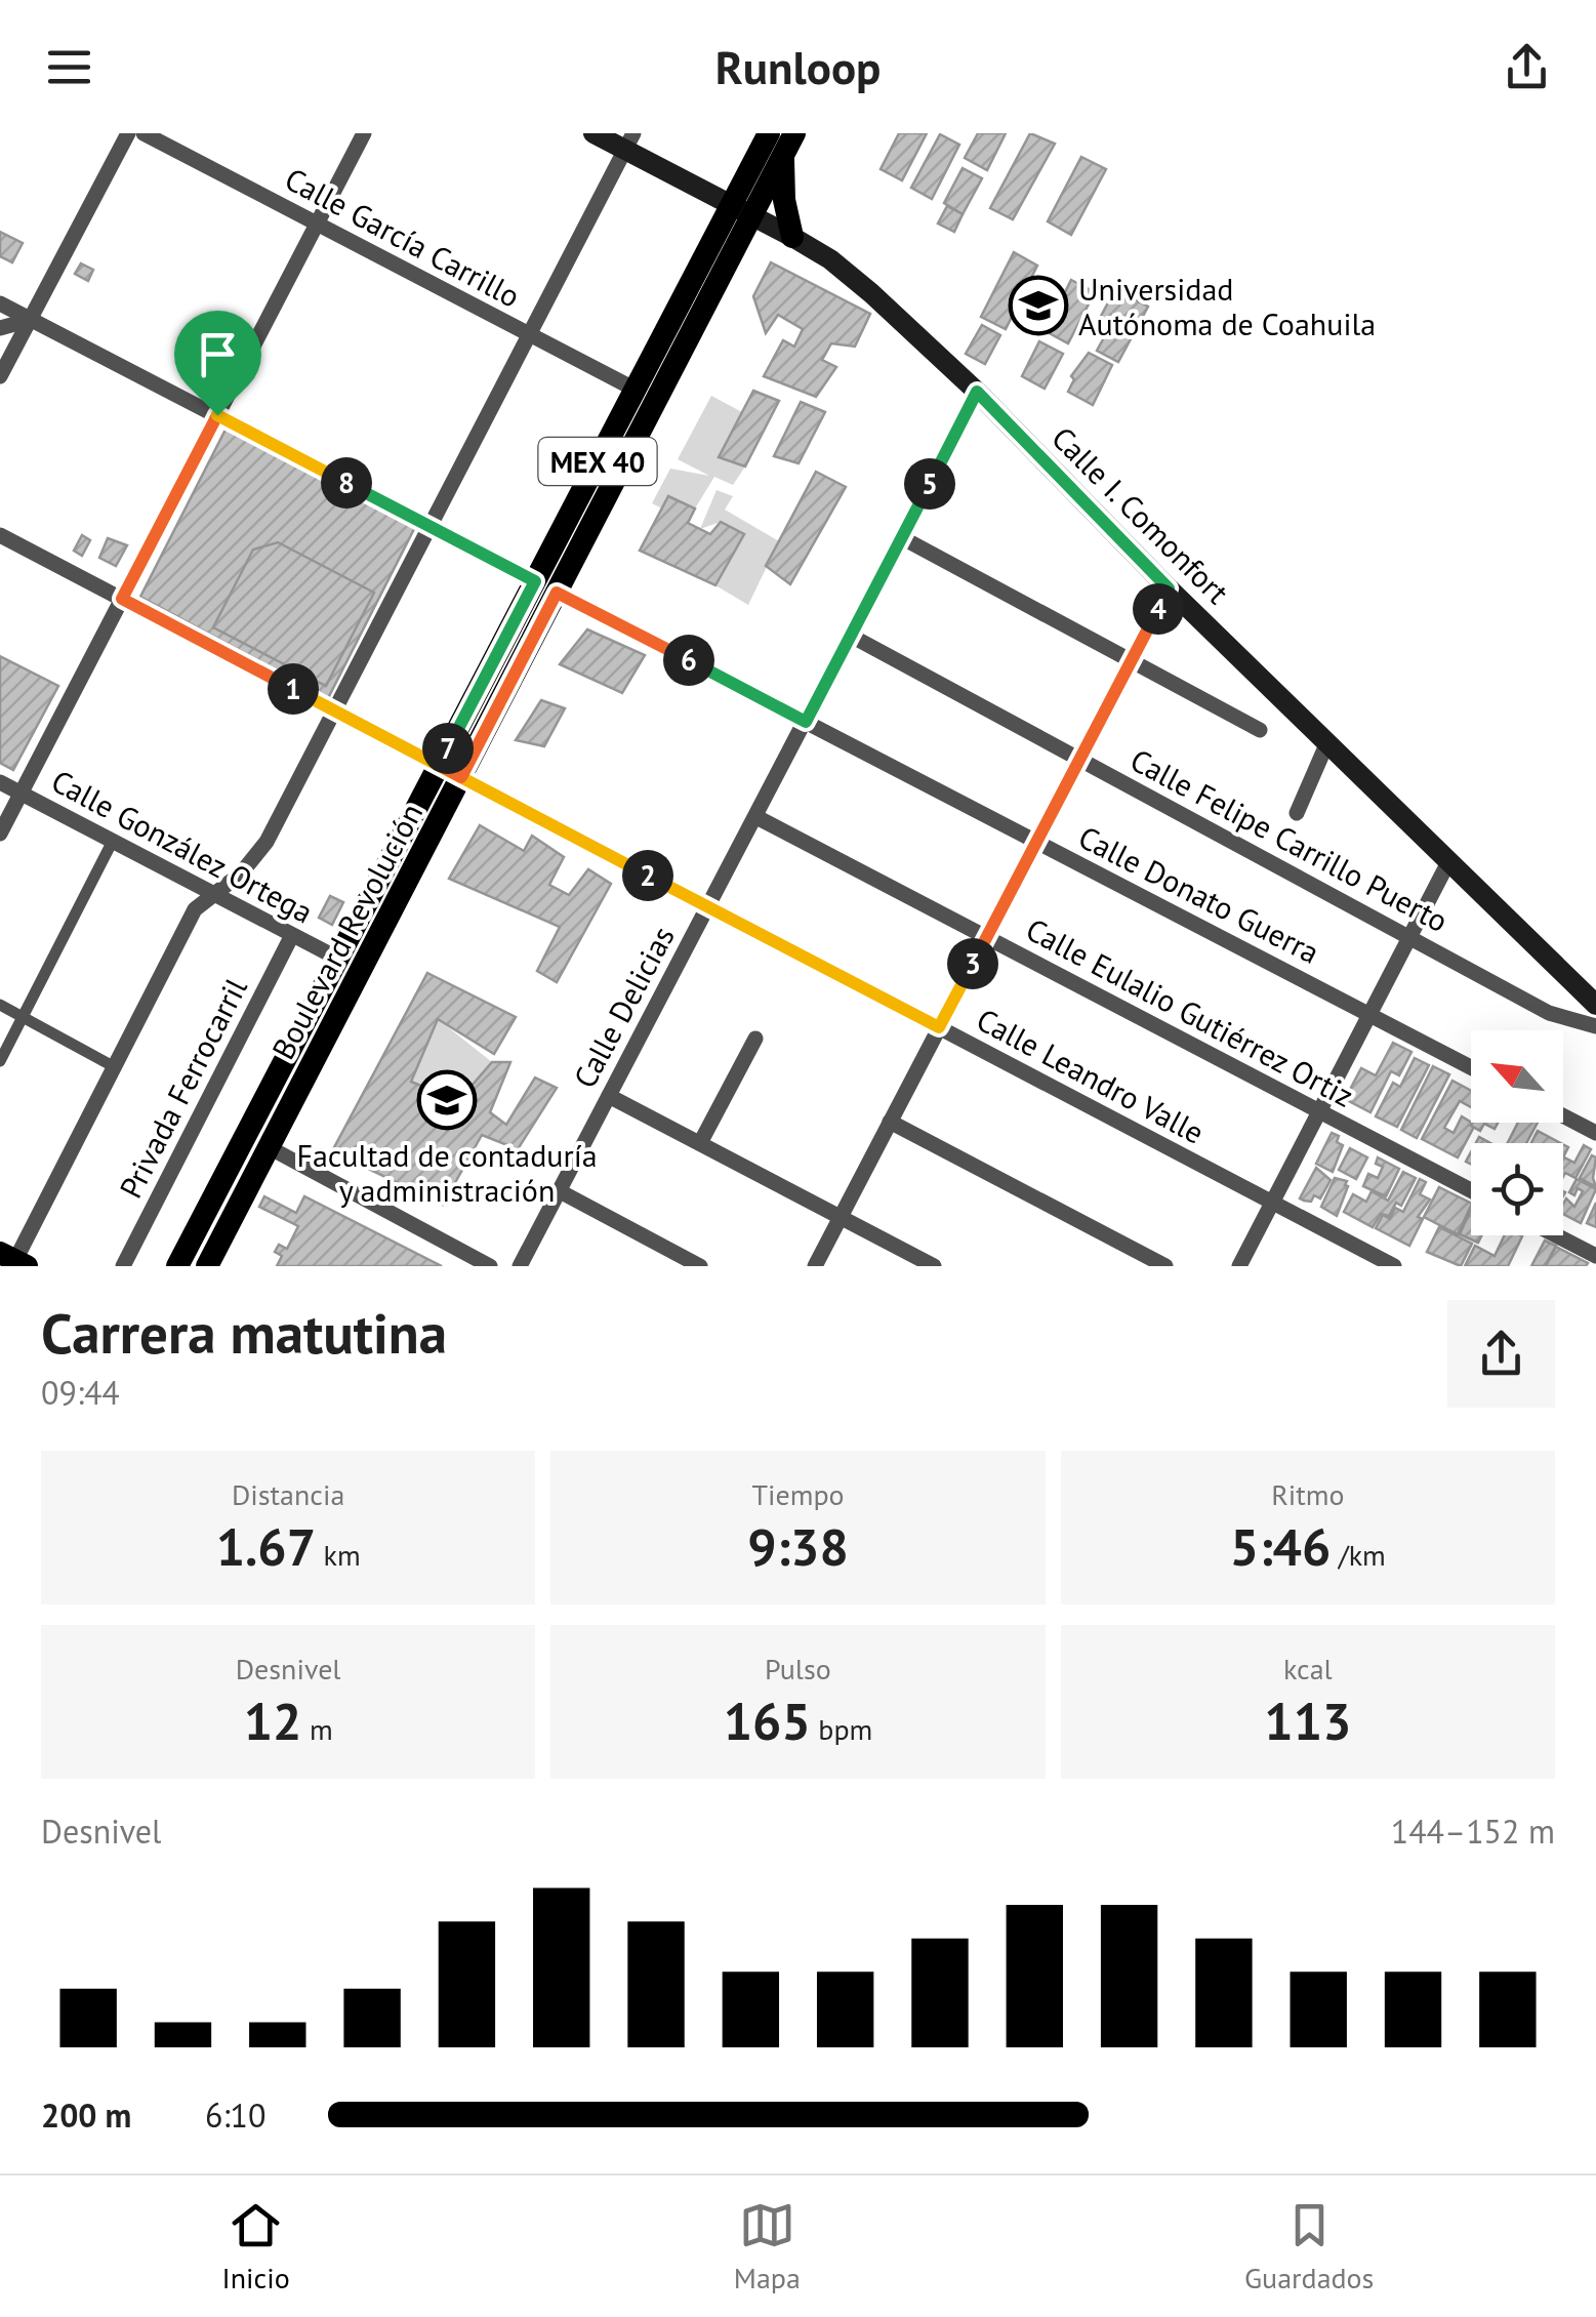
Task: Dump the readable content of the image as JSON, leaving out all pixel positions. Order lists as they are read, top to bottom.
{
  "streets": {
    "main road": ["MEX 40", "Calle I. Comonfort", "Boulevard Revolución"],
    "street": [
      "Calle García Carrillo",
      "Calle Felipe Carrillo Puerto",
      "Calle González Ortega",
      "Calle Donato Guerra",
      "Calle Delicias",
      "Calle Eulalio Gutiérrez Ortiz",
      "Calle Leandro Valle",
      "Privada Ferrocarril"
    ]
  },
  "crossings": [
    ["Calle García Carrillo", "MEX 40"],
    ["MEX 40", "Calle I. Comonfort"],
    ["MEX 40", "Calle González Ortega"],
    ["MEX 40", "Calle Donato Guerra"],
    ["MEX 40", "Boulevard Revolución"],
    ["MEX 40", "Calle Leandro Valle"],
    ["Calle I. Comonfort", "Boulevard Revolución"],
    ["Calle I. Comonfort", "Calle Delicias"],
    ["Calle Felipe Carrillo Puerto", "Calle Delicias"],
    ["Calle González Ortega", "Privada Ferrocarril"],
    ["Calle Donato Guerra", "Boulevard Revolución"],
    ["Calle Donato Guerra", "Calle Delicias"],
    ["Boulevard Revolución", "Calle Leandro Valle"],
    ["Calle Delicias", "Calle Eulalio Gutiérrez Ortiz"],
    ["Calle Delicias", "Calle Leandro Valle"]
  ],
  "places": {
    "school or university": ["Universidad Autónoma de Coahuila", "Facultad de contaduría y administración"]
  },
  "north": "top left",
  "page": {
    "header": "Runloop",
    "pins": [
      "8",
      "5",
      "4",
      "6",
      "1",
      "7",
      "2",
      "3"
    ],
    "heading": ["Carrera matutina", "09:44"],
    "stats": [
      ["Distancia", "1.67 km"],
      ["Tiempo", "9:38"],
      ["Ritmo", "5:46 /km"],
      ["Desnivel", "12 m"],
      ["Pulso", "165 bpm"],
      ["kcal", "113"]
    ],
    "chart": ["Desnivel", "144–152 m"],
    "list": [
      {
        "name": "200 m",
        "note": "6:10"
      }
    ],
    "tabs": ["Inicio", "Mapa", "Guardados"]
  }
}
